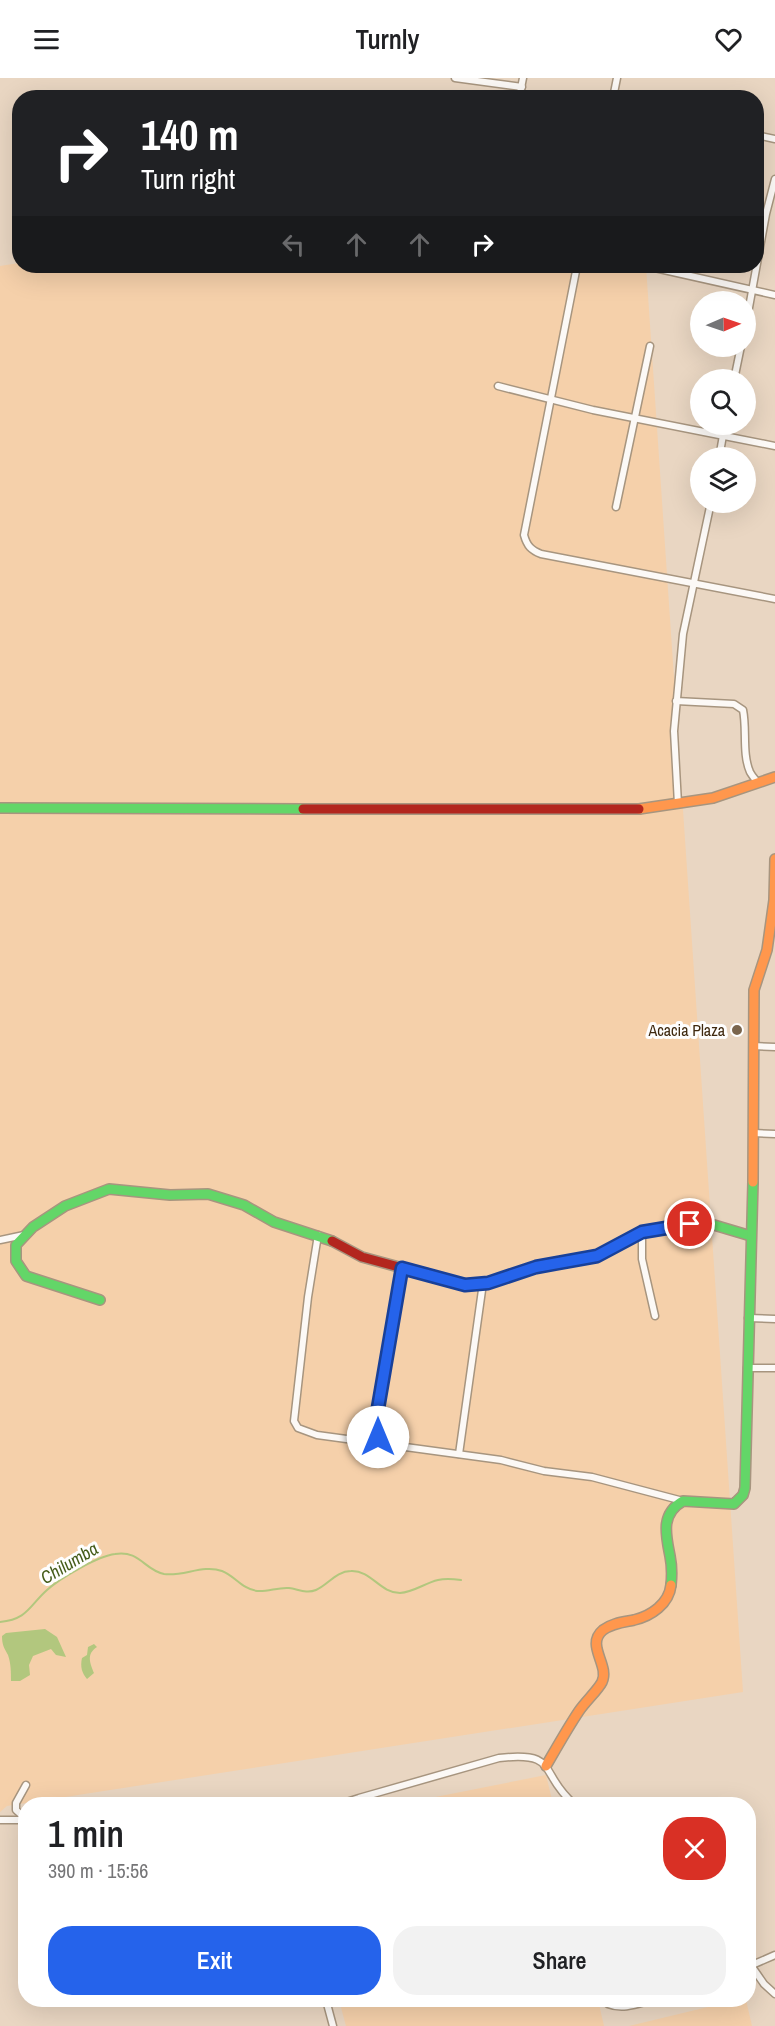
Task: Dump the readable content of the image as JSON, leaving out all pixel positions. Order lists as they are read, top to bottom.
{
  "water": ["Chilumba"],
  "places": ["Acacia Plaza"],
  "north": "right",
  "page": {
    "header": "Turnly",
    "turn": ["140 m", "Turn right"],
    "heading": ["1 min", "390 m · 15:56"],
    "buttons": ["Exit", "Share"]
  }
}
